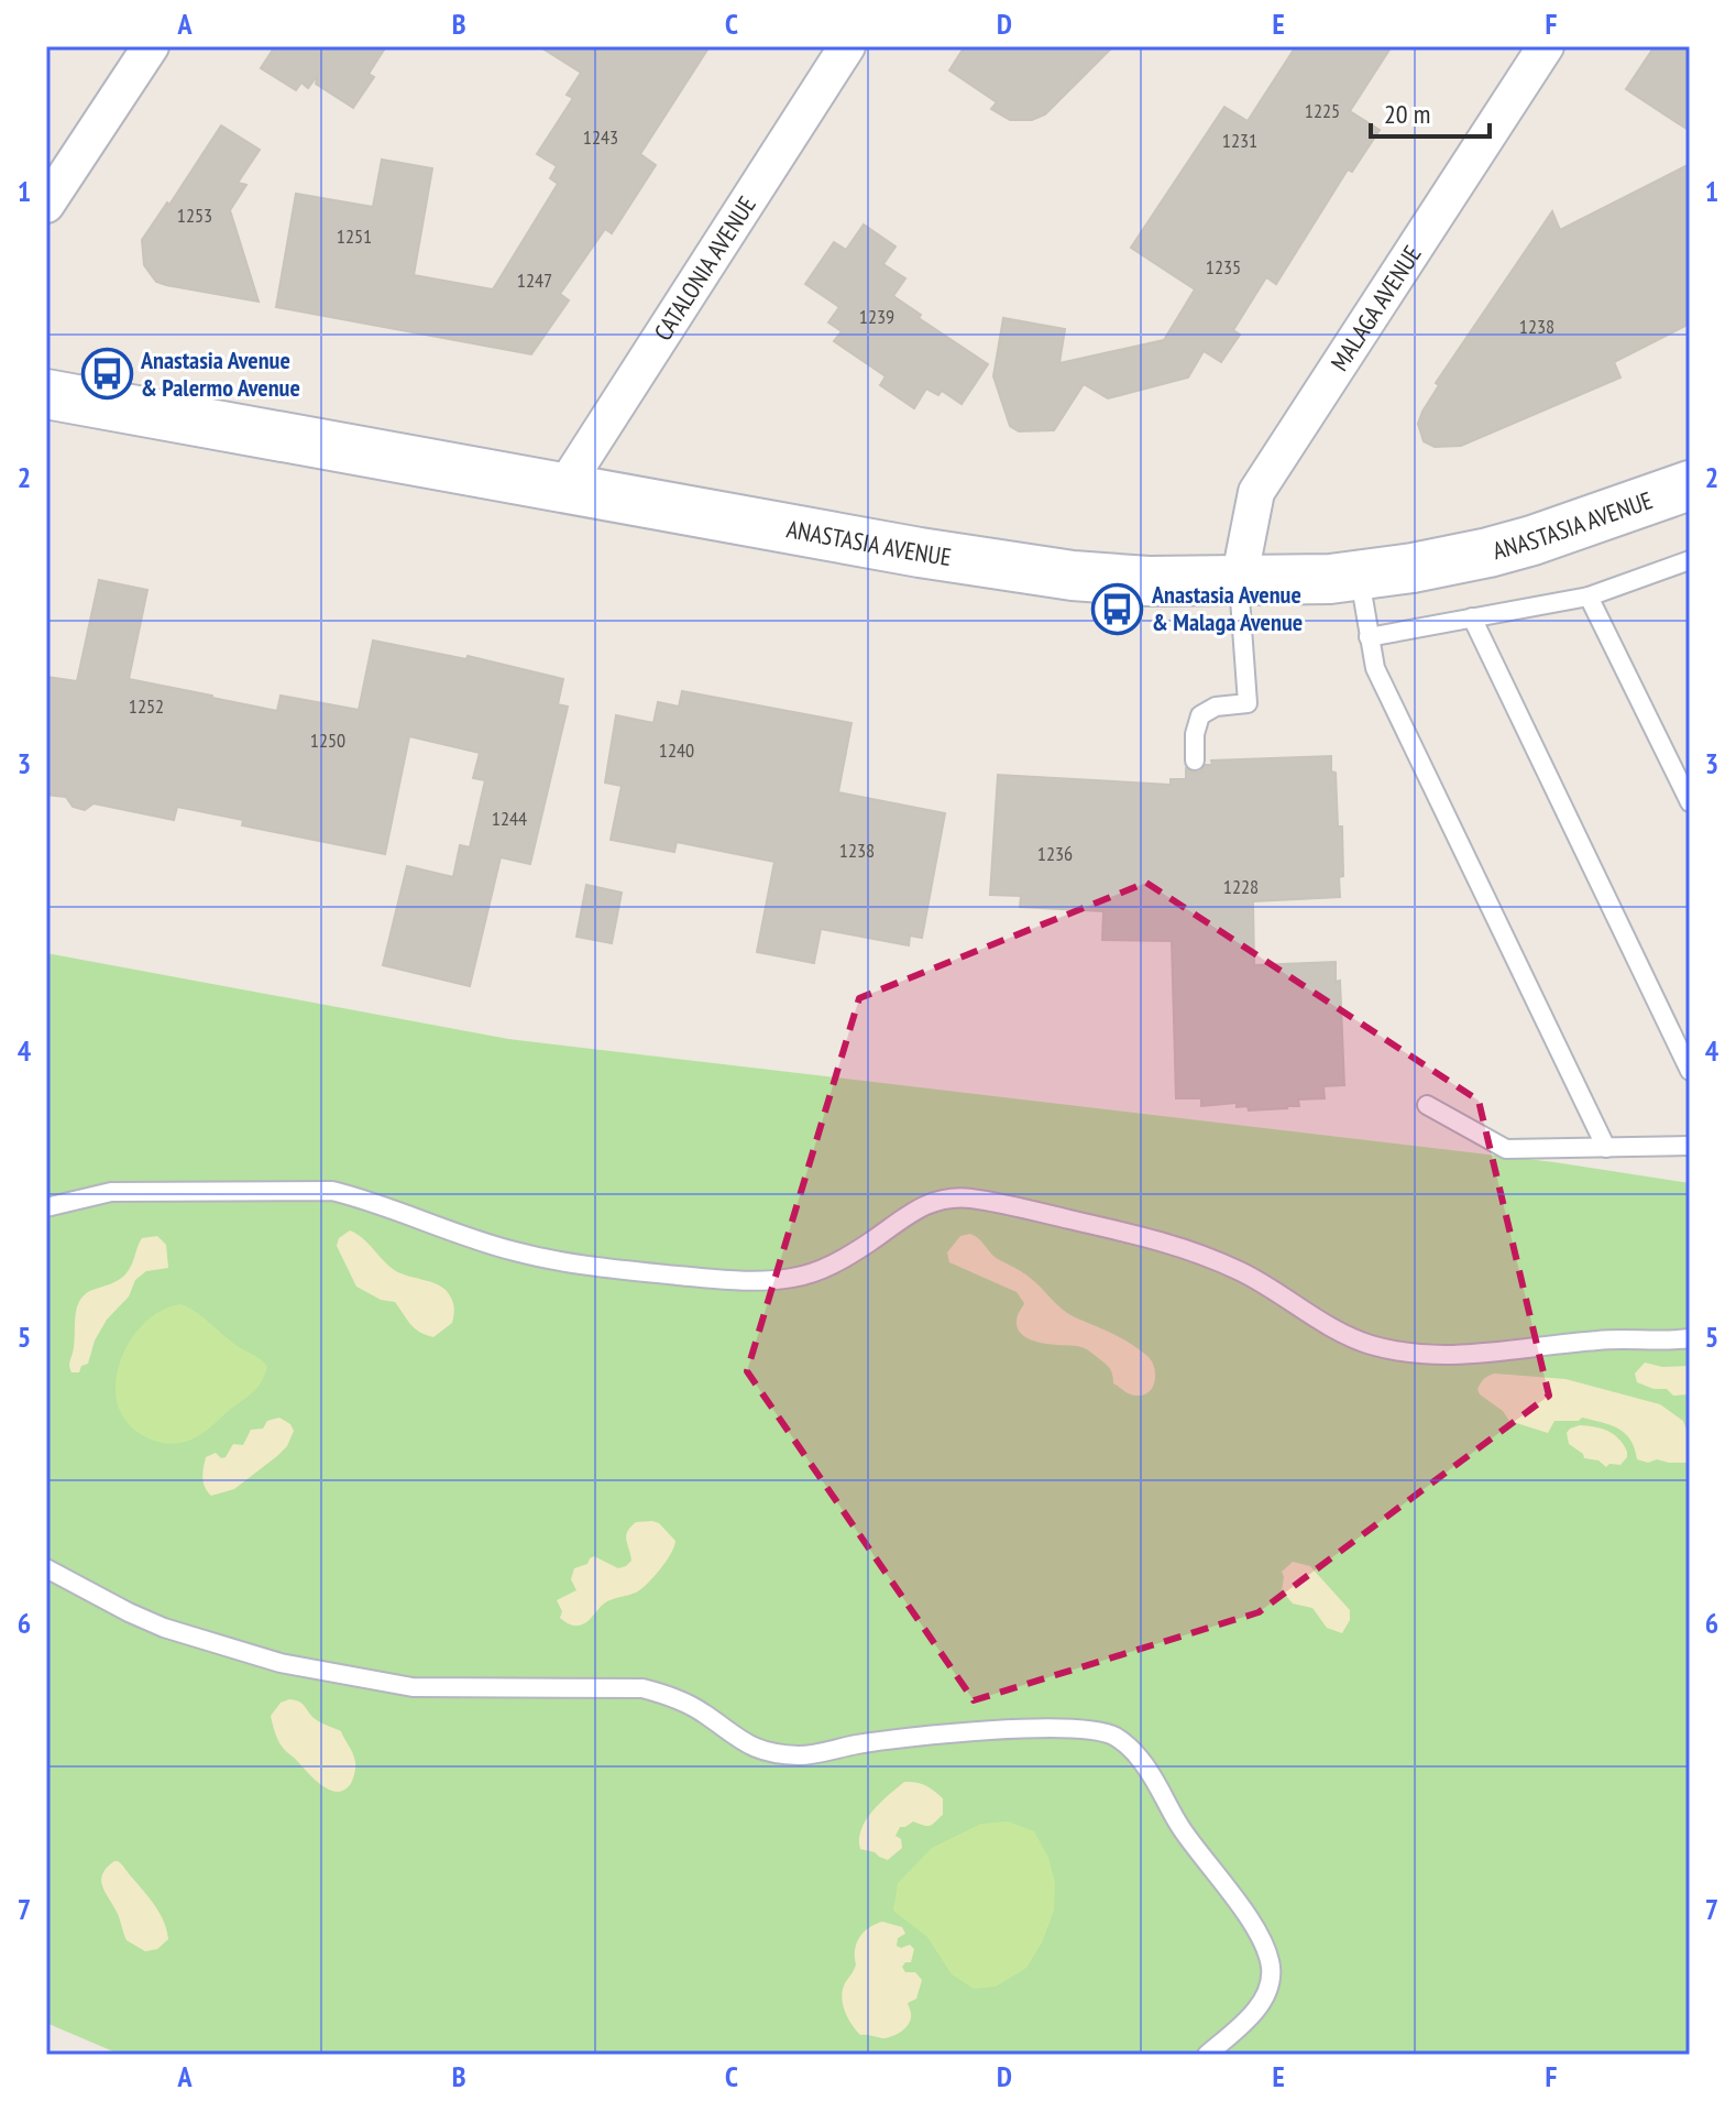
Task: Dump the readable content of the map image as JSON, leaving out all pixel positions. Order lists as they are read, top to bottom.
{
  "streets": {
    "street": ["CATALONIA AVENUE", "MALAGA AVENUE", "ANASTASIA AVENUE"]
  },
  "crossings": [
    ["CATALONIA AVENUE", "ANASTASIA AVENUE"],
    ["MALAGA AVENUE", "ANASTASIA AVENUE"]
  ],
  "places": {
    "bus stop": ["Anastasia Avenue & Palermo Avenue", "Anastasia Avenue & Malaga Avenue"]
  },
  "house_numbers": [
    "1225",
    "1243",
    "1231",
    "1253",
    "1251",
    "1235",
    "1247",
    "1239",
    "1238",
    "1252",
    "1250",
    "1240",
    "1244",
    "1238",
    "1236",
    "1228"
  ],
  "scale_bar": "20 m",
  "grid": {
    "columns": [
      "A",
      "B",
      "C",
      "D",
      "E",
      "F"
    ],
    "rows": [
      "1",
      "2",
      "3",
      "4",
      "5",
      "6",
      "7"
    ]
  }
}
